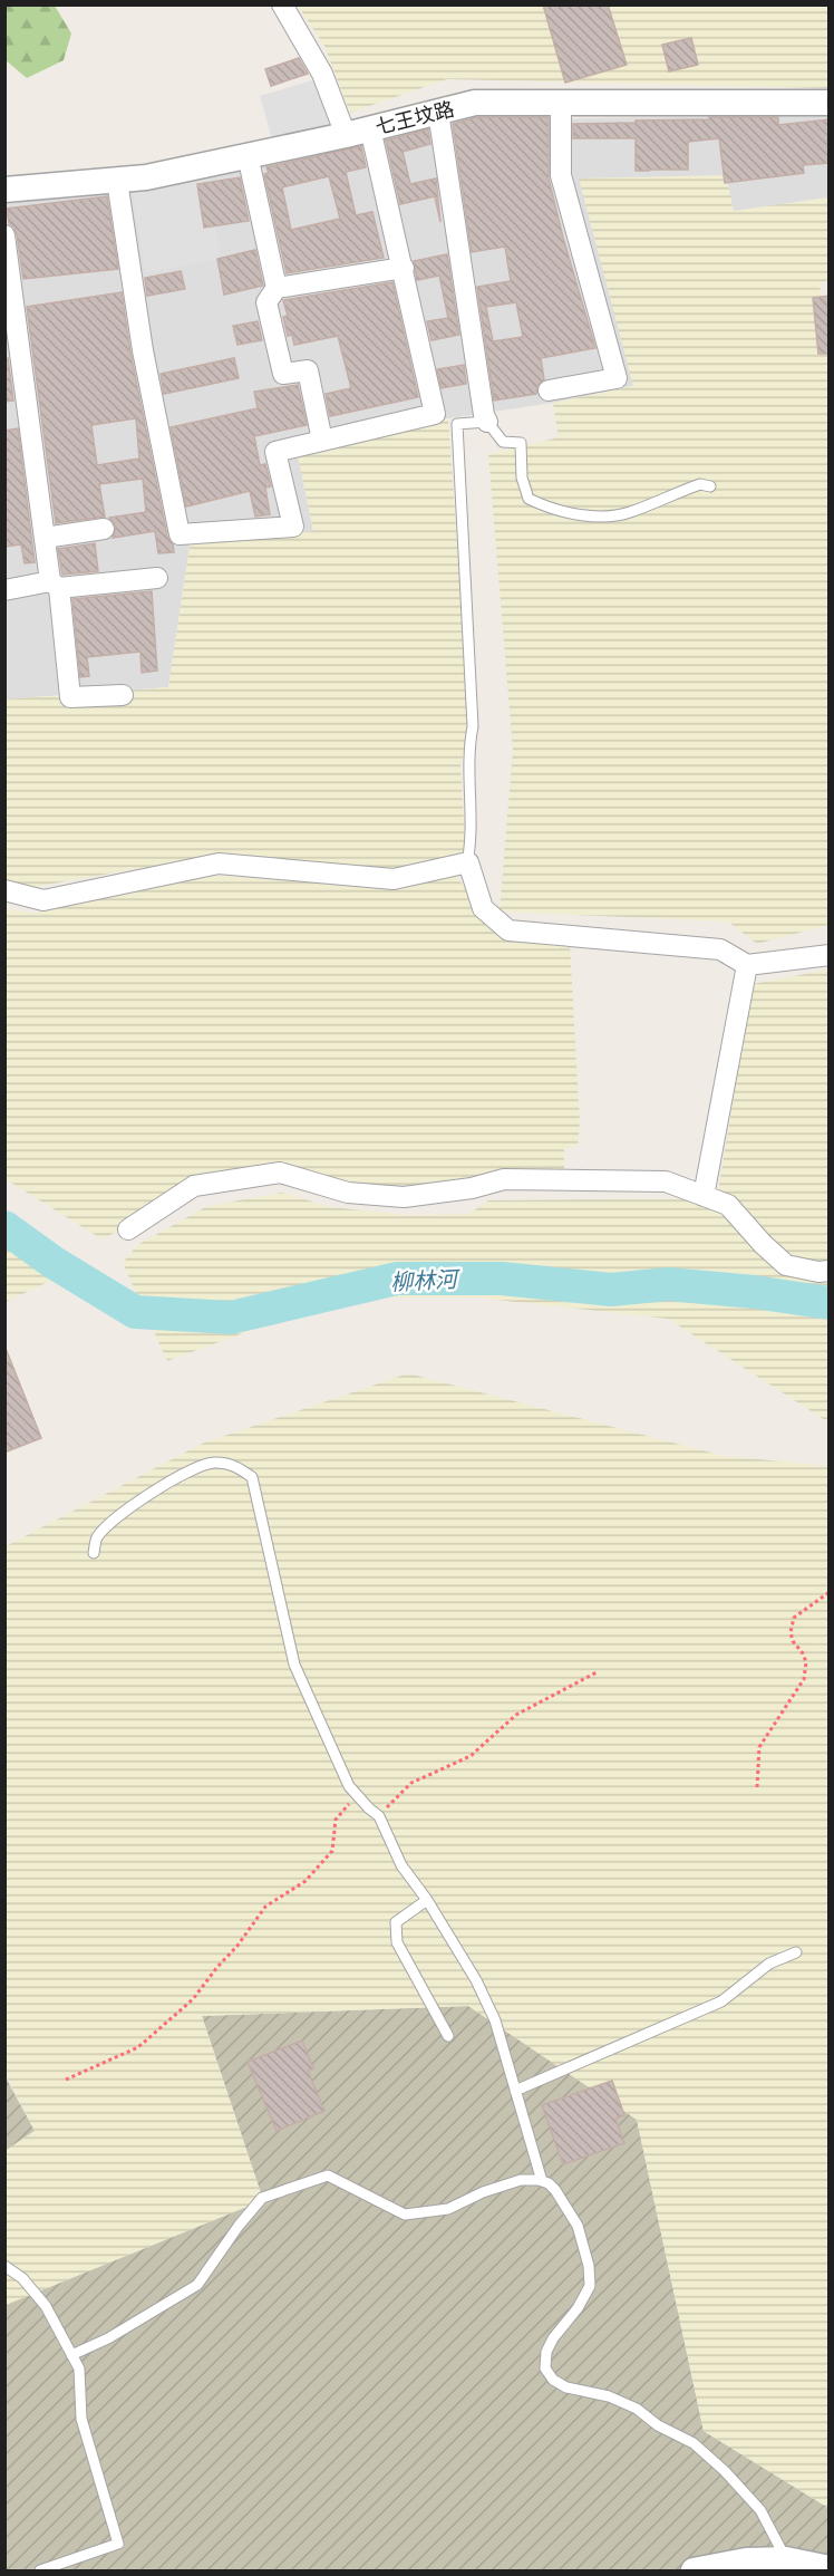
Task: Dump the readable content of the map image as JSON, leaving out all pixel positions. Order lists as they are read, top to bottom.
{
  "streets": {
    "street": ["七王坟路"]
  },
  "water": ["柳林河"]
}
